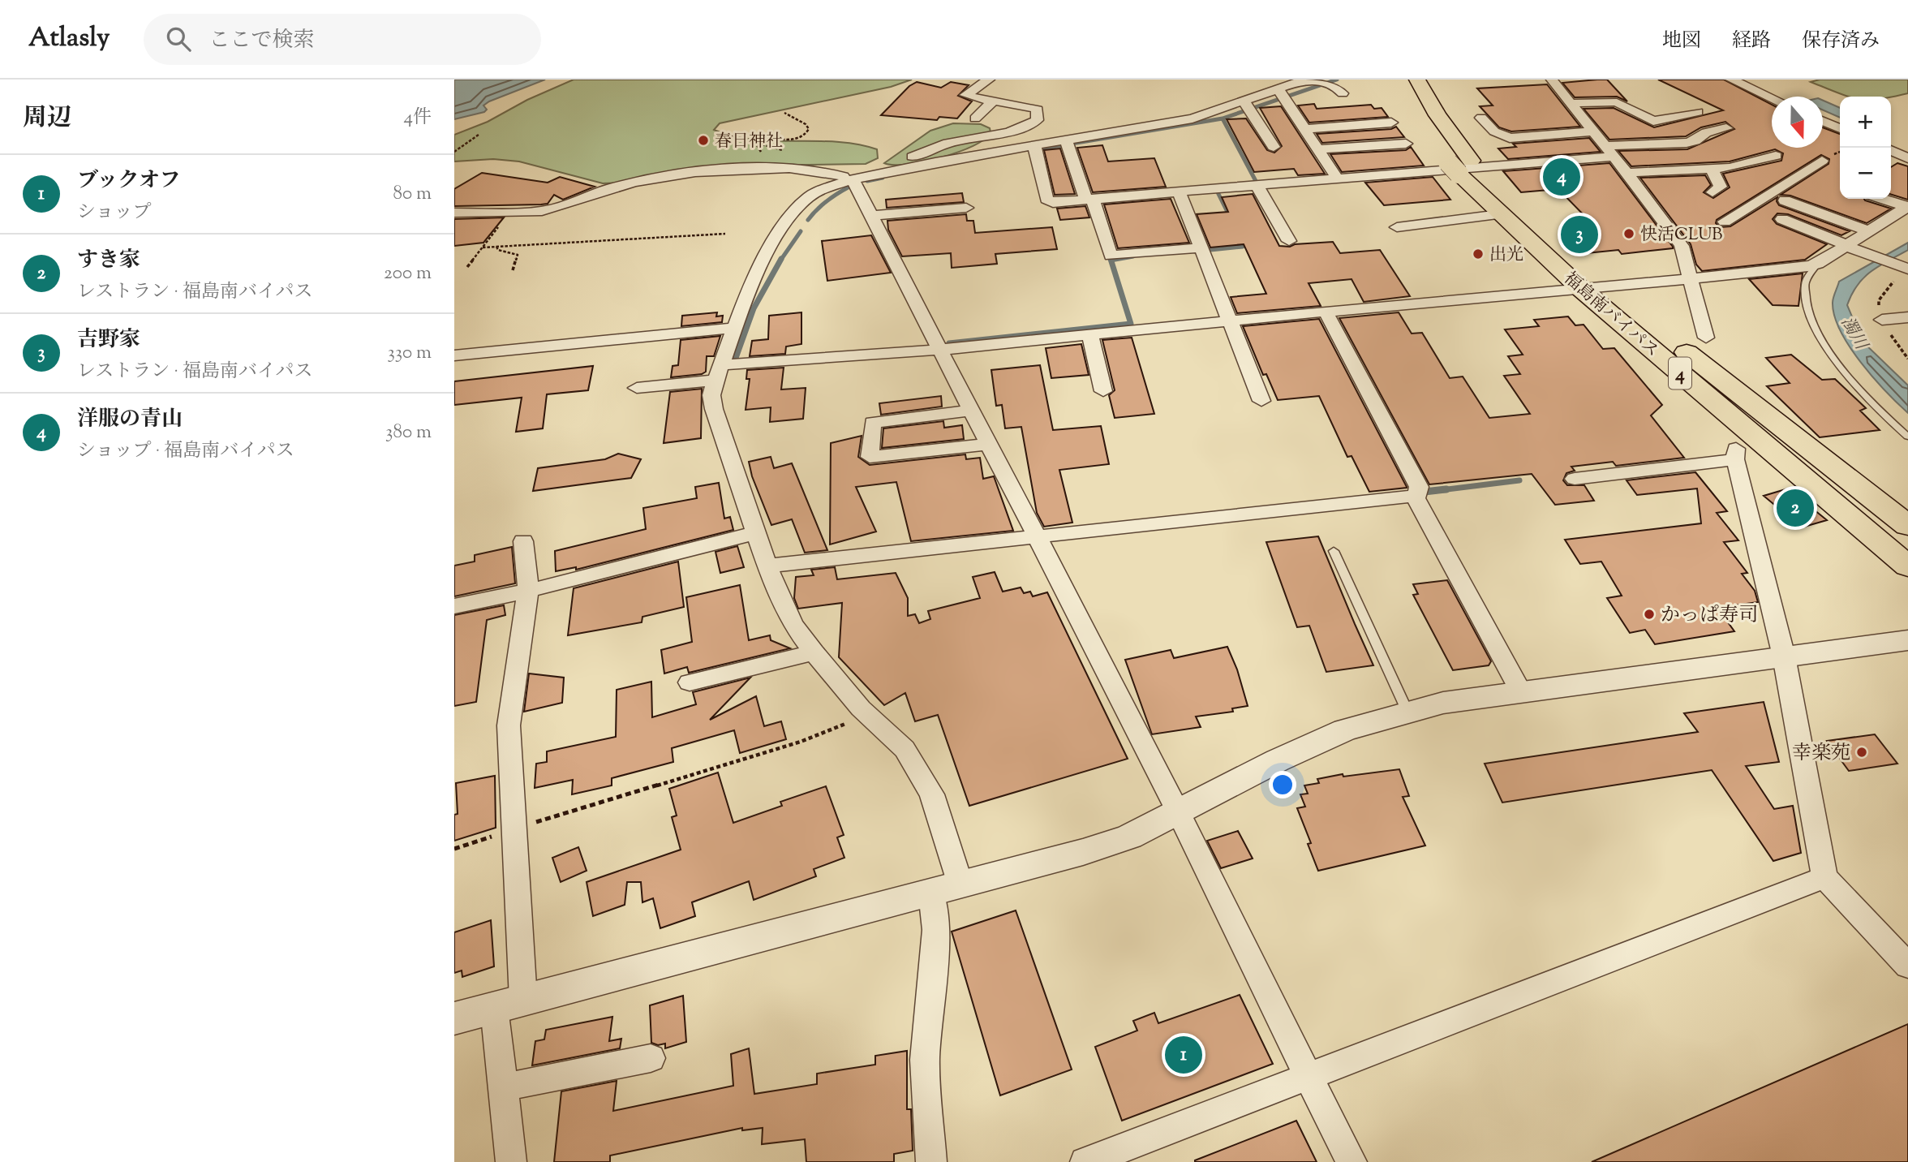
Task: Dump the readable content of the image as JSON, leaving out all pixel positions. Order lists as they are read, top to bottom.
{
  "streets": {
    "highway": ["福島南バイパス", "4"]
  },
  "water": ["濁川"],
  "places": [
    "春日神社",
    "快活CLUB",
    "出光",
    "かっぱ寿司",
    "幸楽苑"
  ],
  "north": "bottom",
  "page": {
    "header": "Atlasly",
    "search": "ここで検索",
    "nav": ["地図", "経路", "保存済み"],
    "heading": ["周辺", "4件"],
    "map_buttons": ["+", "−"],
    "list": [
      {
        "mark": "1",
        "name": "ブックオフ",
        "note": "ショップ",
        "value": "80 m"
      },
      {
        "mark": "2",
        "name": "すき家",
        "note": "レストラン · 福島南バイパス",
        "value": "200 m"
      },
      {
        "mark": "3",
        "name": "吉野家",
        "note": "レストラン · 福島南バイパス",
        "value": "330 m"
      },
      {
        "mark": "4",
        "name": "洋服の青山",
        "note": "ショップ · 福島南バイパス",
        "value": "380 m"
      }
    ],
    "pins": [
      "4",
      "3",
      "2",
      "1"
    ]
  }
}
